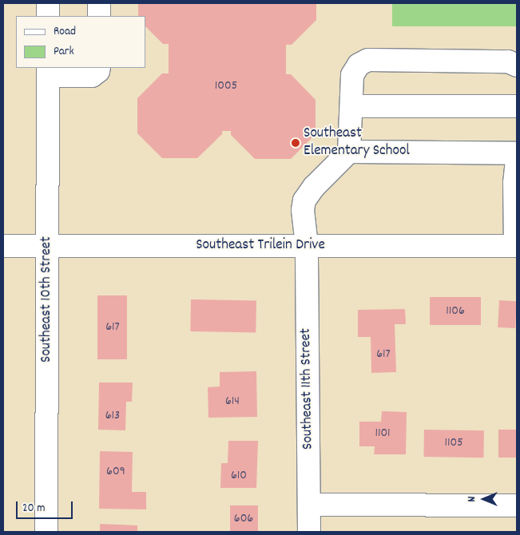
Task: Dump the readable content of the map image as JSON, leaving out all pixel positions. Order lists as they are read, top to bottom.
{
  "streets": {
    "street": ["Southeast Trilein Drive", "Southeast 10th Street", "Southeast 11th Street"]
  },
  "crossings": [
    ["Southeast Trilein Drive", "Southeast 10th Street"],
    ["Southeast Trilein Drive", "Southeast 11th Street"]
  ],
  "places": ["Southeast Elementary School"],
  "house_numbers": [
    "1005",
    "1106",
    "617",
    "617",
    "614",
    "613",
    "1101",
    "1105",
    "609",
    "610",
    "606"
  ],
  "legend": ["Road", "Park"],
  "scale_bar": "20 m",
  "north": "left"
}
